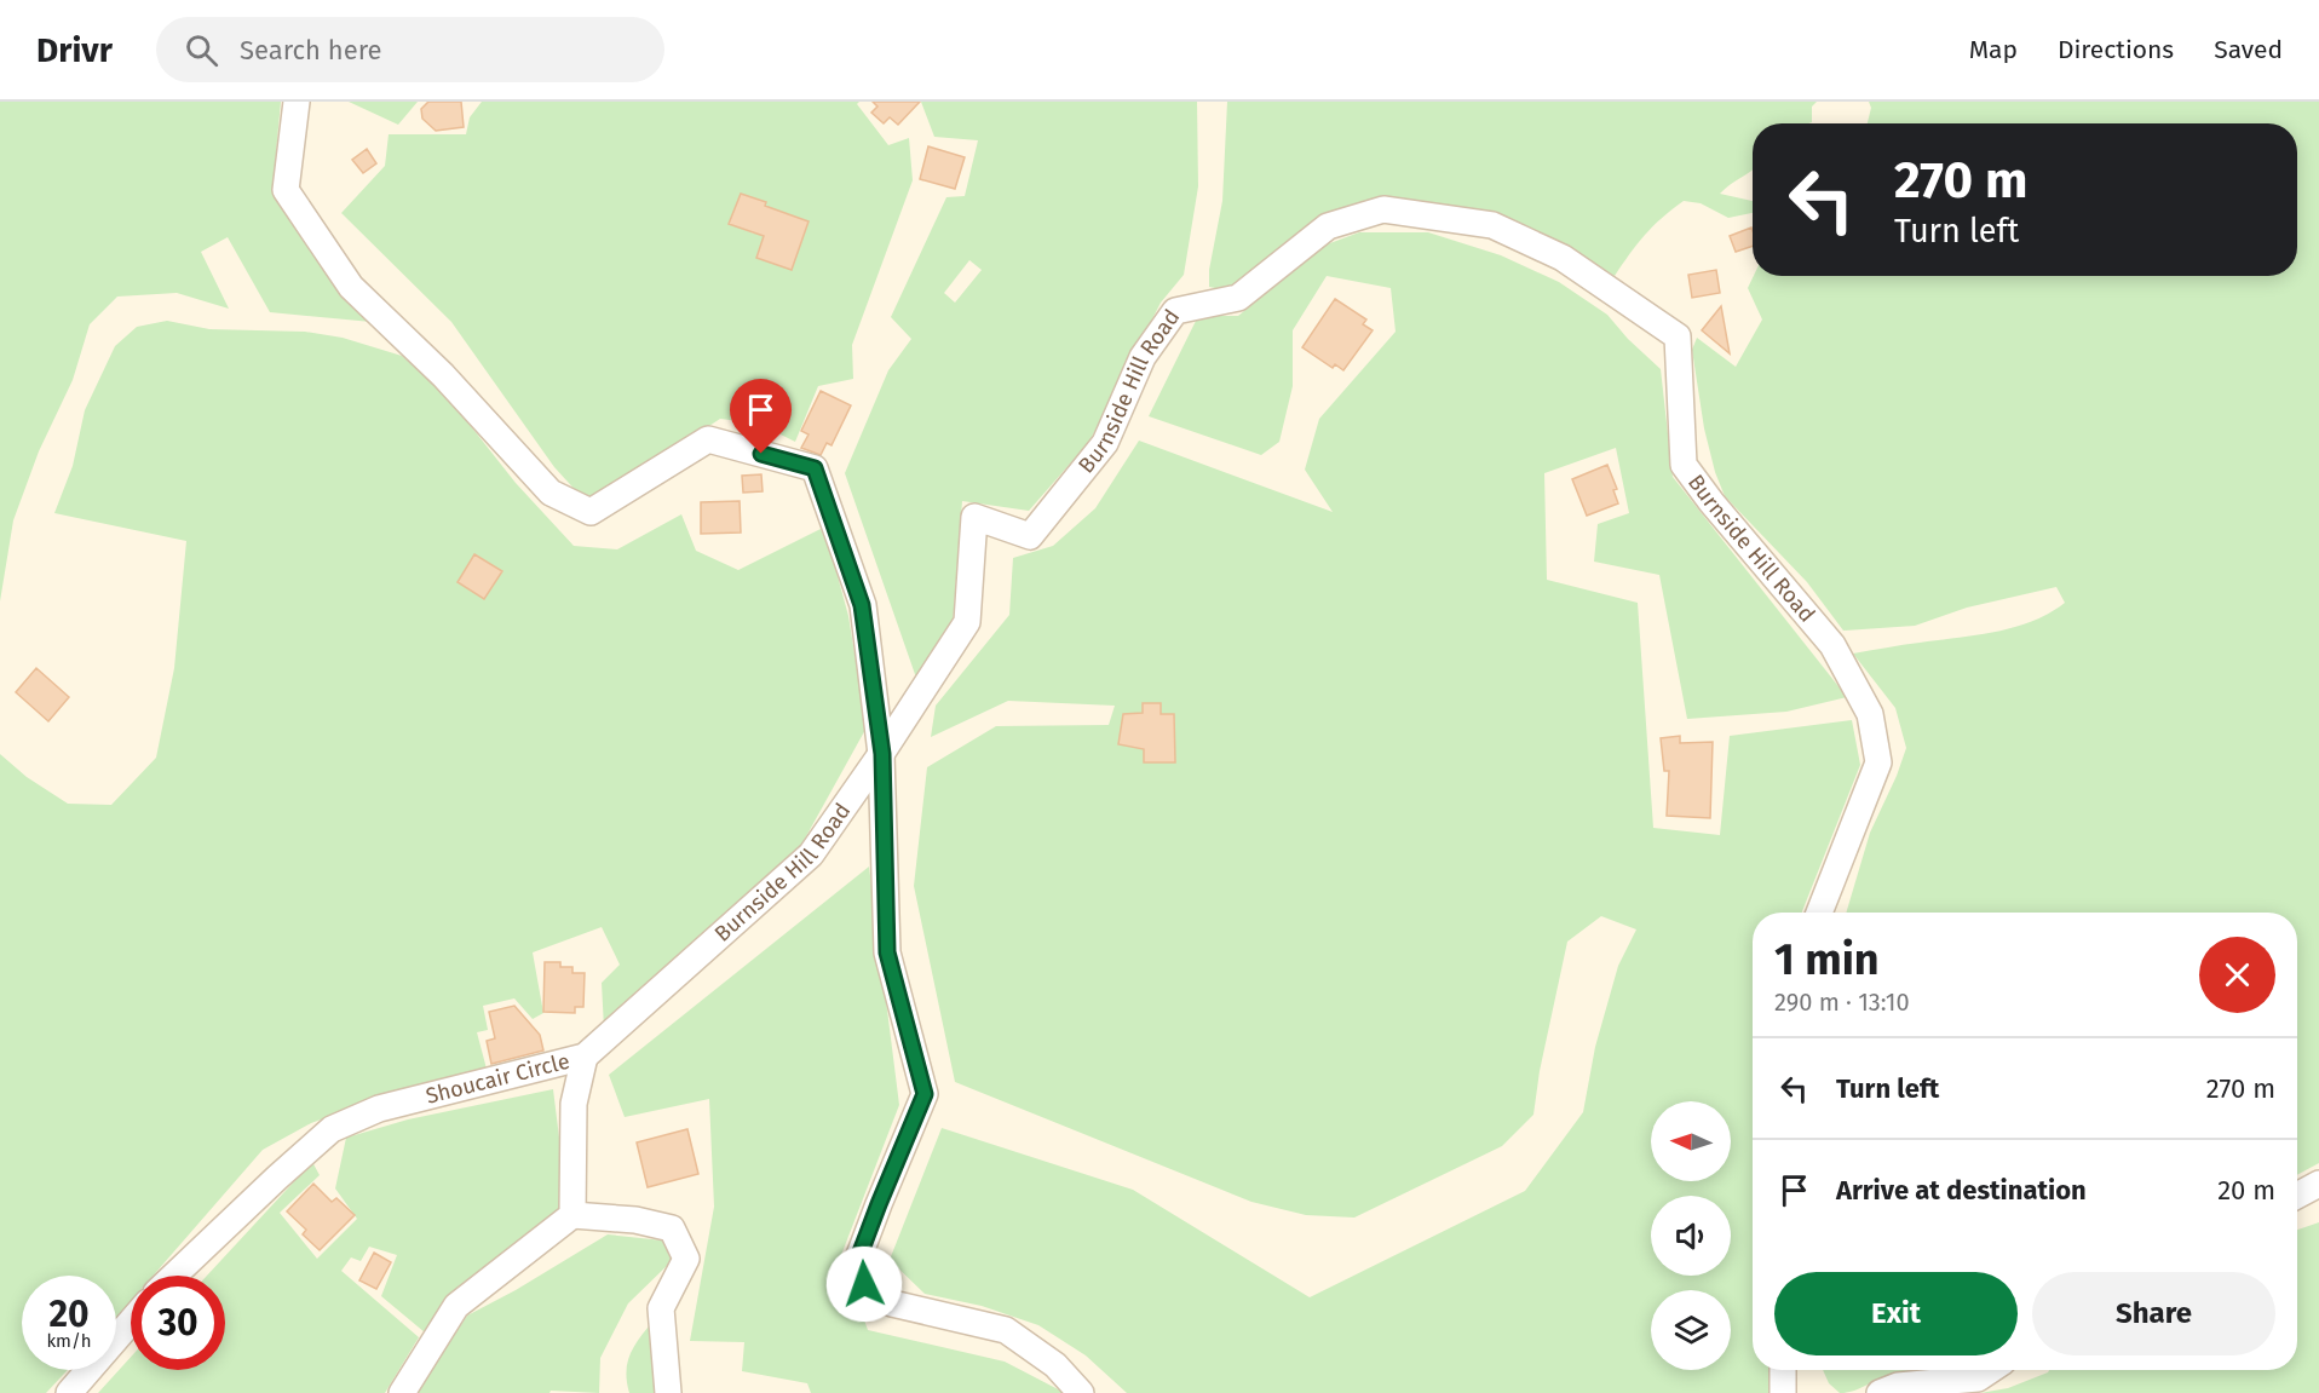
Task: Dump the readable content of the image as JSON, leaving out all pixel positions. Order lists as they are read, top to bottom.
{
  "streets": {
    "street": ["Burnside Hill Road", "Shoucair Circle"]
  },
  "crossings": [
    ["Burnside Hill Road", "Shoucair Circle"]
  ],
  "north": "left",
  "page": {
    "header": "Drivr",
    "search": "Search here",
    "nav": ["Map", "Directions", "Saved"],
    "turn": ["270 m", "Turn left"],
    "heading": ["1 min", "290 m · 13:10"],
    "list": [
      {
        "name": "Turn left",
        "value": "270 m"
      },
      {
        "name": "Arrive at destination",
        "value": "20 m"
      }
    ],
    "buttons": ["Exit", "Share"],
    "speed": "20 km/h",
    "limit": "30"
  }
}
